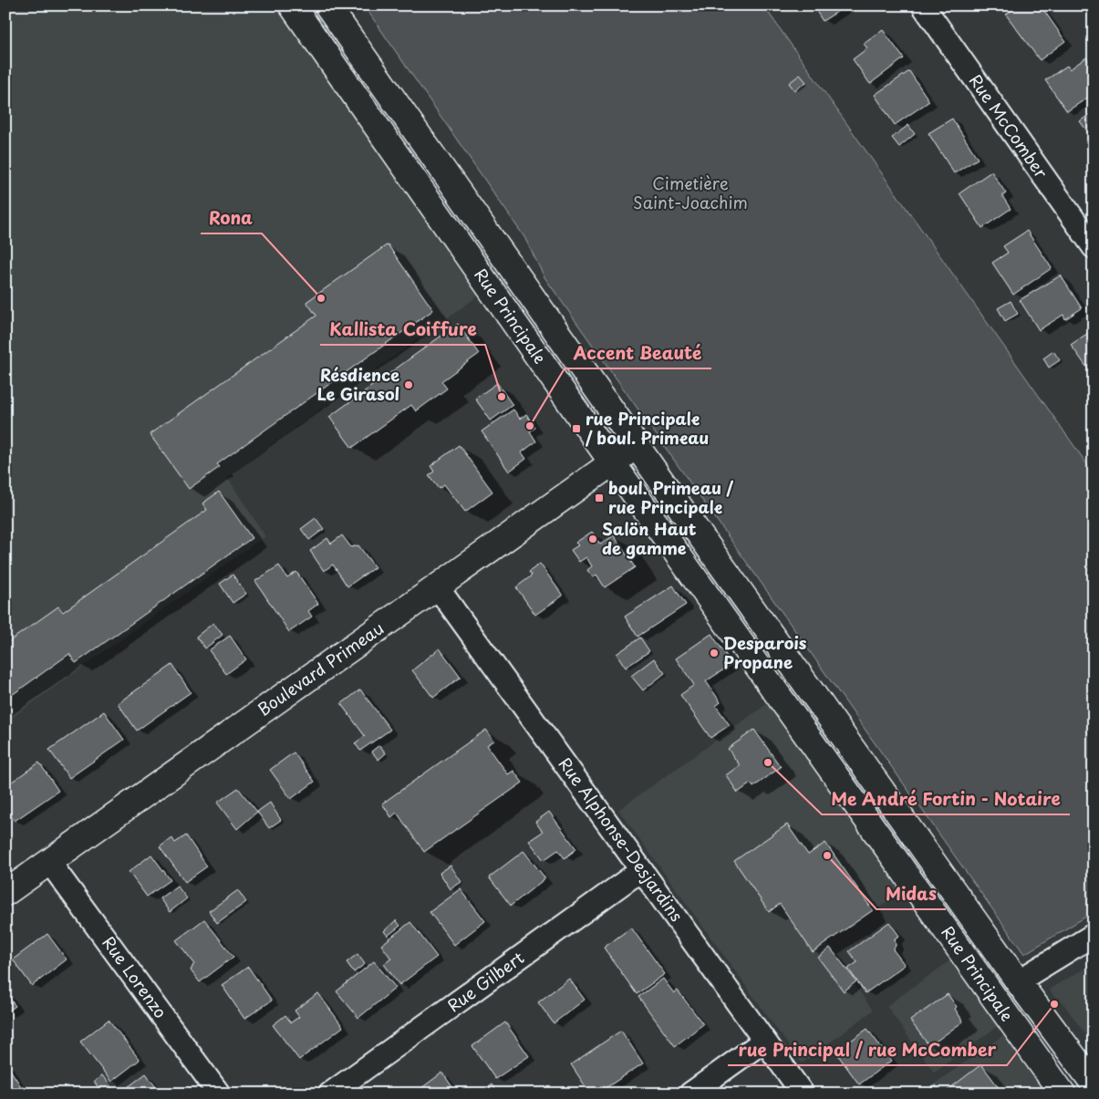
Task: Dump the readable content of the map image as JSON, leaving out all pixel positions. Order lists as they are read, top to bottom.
{
  "streets": {
    "street": [
      "Rue McComber",
      "Rue Principale",
      "Boulevard Primeau",
      "Rue Alphonse-Desjardins",
      "Rue Lorenzo",
      "Rue Gilbert"
    ]
  },
  "crossings": [
    ["Rue Principale", "Boulevard Primeau"],
    ["Boulevard Primeau", "Rue Alphonse-Desjardins"],
    ["Boulevard Primeau", "Rue Lorenzo"],
    ["Rue Alphonse-Desjardins", "Rue Gilbert"]
  ],
  "parks": ["Cimetière Saint-Joachim"],
  "places": {
    "other": [
      "Rona",
      "Résdience Le Girasol",
      "Kallista Coiffure",
      "Accent Beauté",
      "Salön Haut de gamme",
      "Desparois Propane",
      "Me André Fortin - Notaire",
      "Midas",
      "rue Principal / rue McComber"
    ],
    "transit": ["rue Principale / boul. Primeau", "boul. Primeau / rue Principale"]
  }
}
